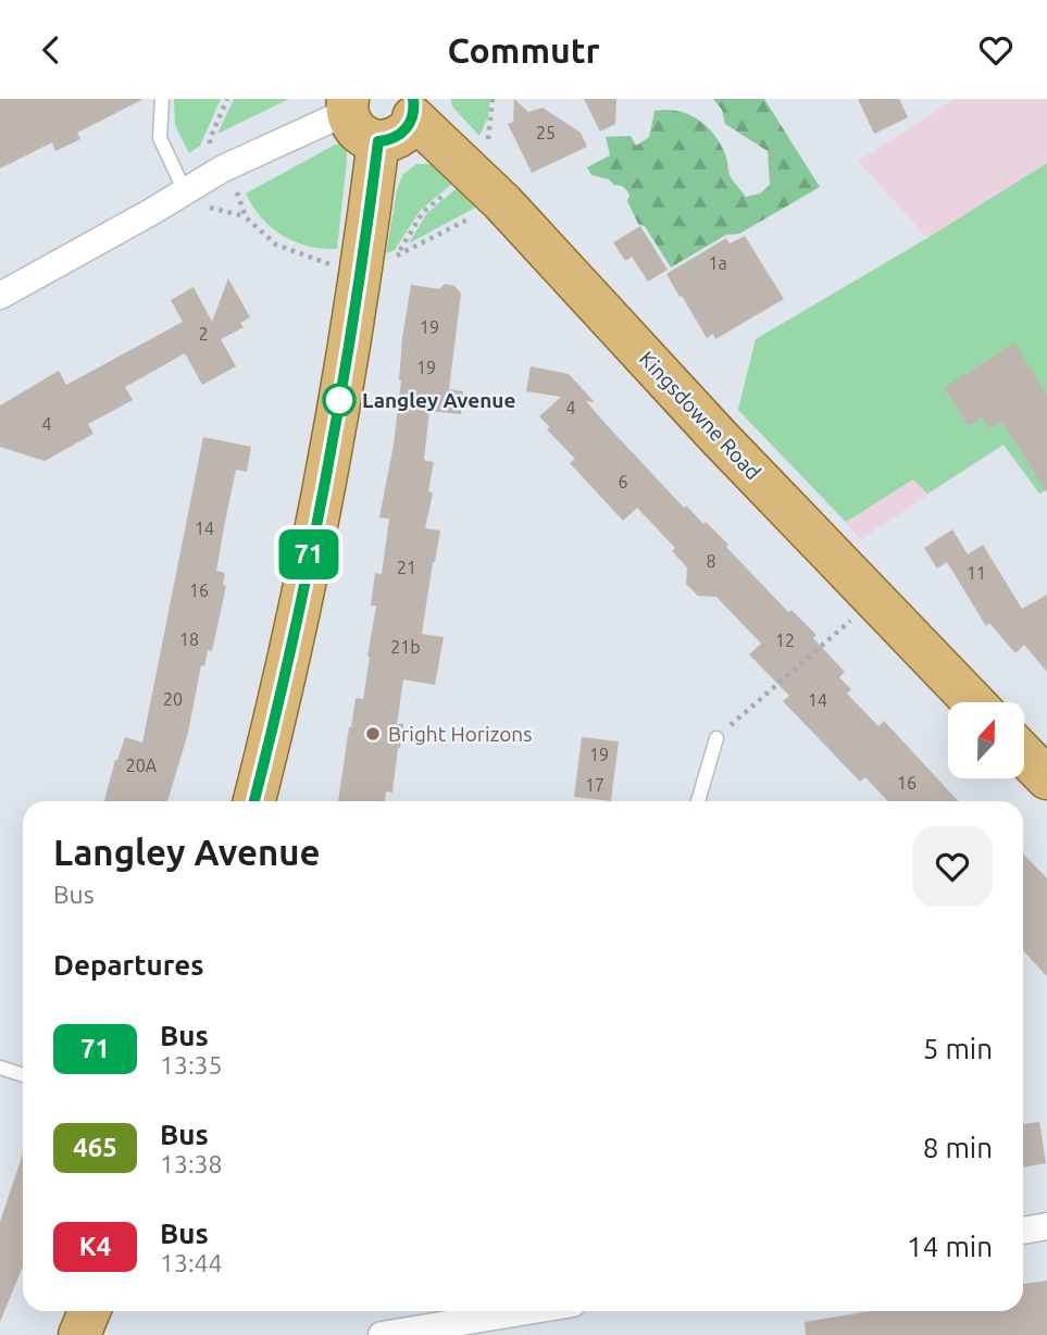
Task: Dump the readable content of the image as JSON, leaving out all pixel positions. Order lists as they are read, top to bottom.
{
  "streets": {
    "main road": ["Kingsdowne Road"]
  },
  "places": ["Langley Avenue", "Bright Horizons"],
  "lines": ["bus line 71"],
  "house_numbers": [
    "25",
    "1a",
    "19",
    "2",
    "19",
    "4",
    "4",
    "6",
    "14",
    "8",
    "21",
    "11",
    "16",
    "18",
    "12",
    "21b",
    "20",
    "14",
    "19",
    "20A",
    "16",
    "17"
  ],
  "north": "top",
  "page": {
    "header": "Commutr",
    "on_map": "71",
    "heading": [
      ["Langley Avenue", "Bus"],
      "Departures"
    ],
    "list": [
      {
        "mark": "71",
        "name": "Bus",
        "note": "13:35",
        "value": "5 min"
      },
      {
        "mark": "465",
        "name": "Bus",
        "note": "13:38",
        "value": "8 min"
      },
      {
        "mark": "K4",
        "name": "Bus",
        "note": "13:44",
        "value": "14 min"
      }
    ]
  }
}
